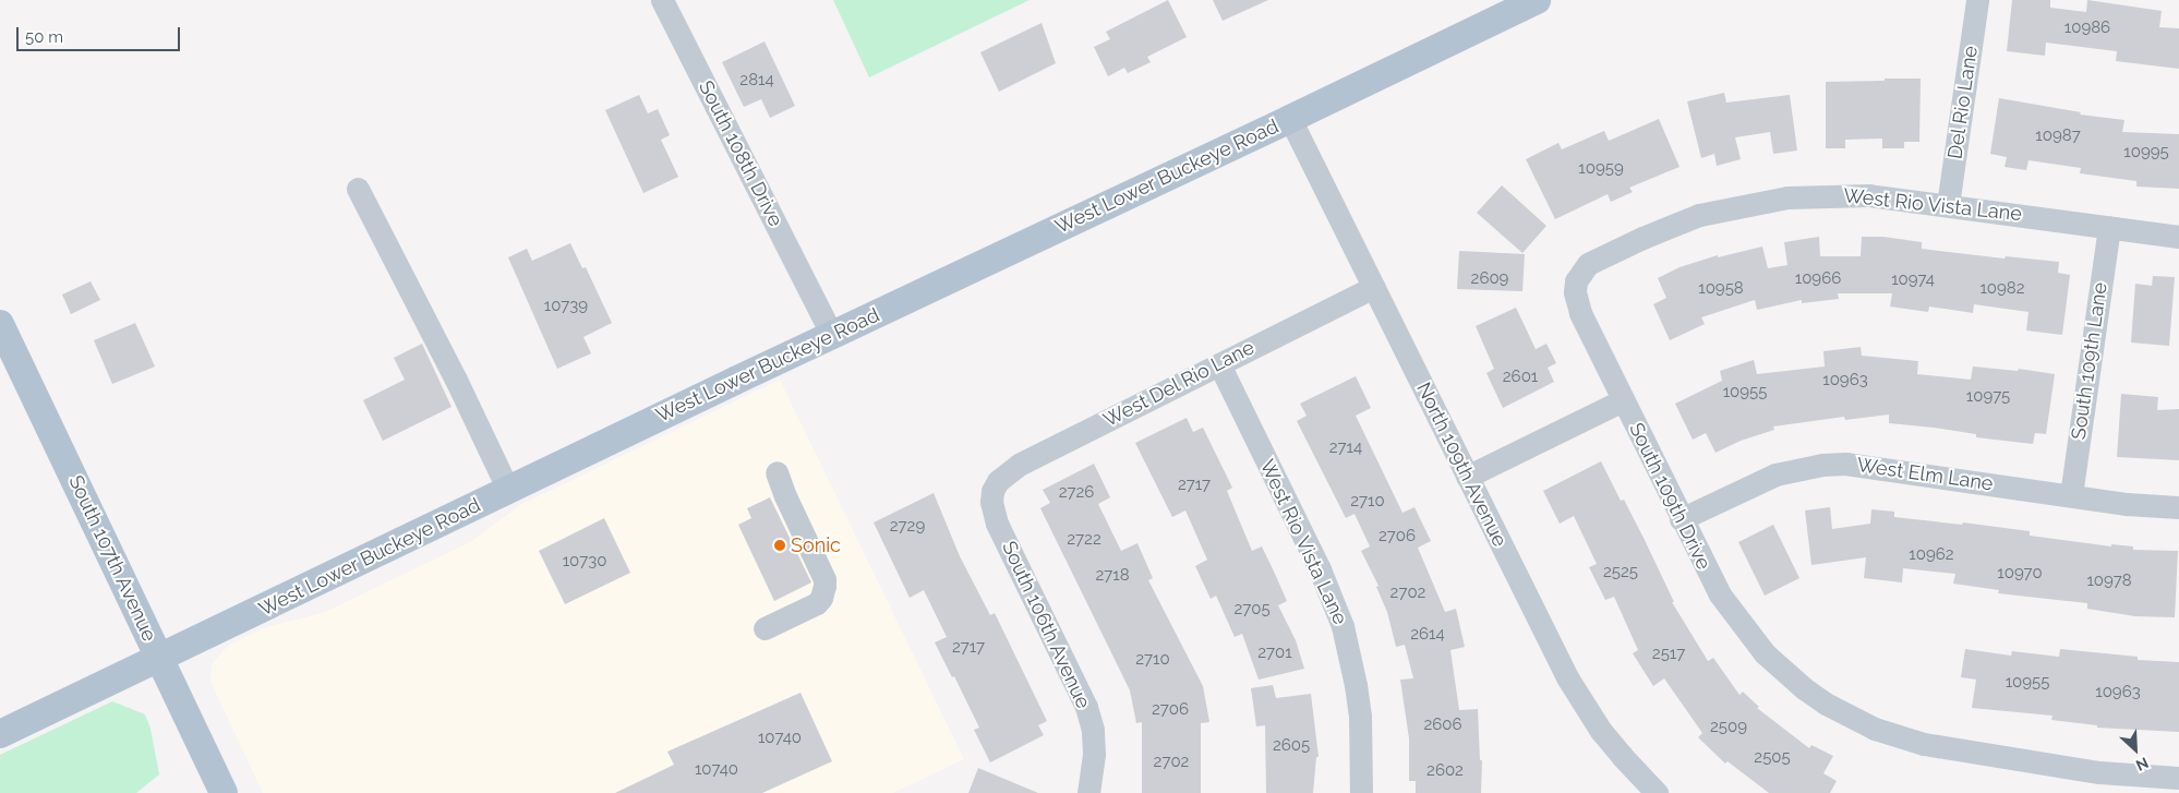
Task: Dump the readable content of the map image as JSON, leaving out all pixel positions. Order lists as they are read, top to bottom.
{
  "streets": {
    "main road": ["West Lower Buckeye Road", "South 107th Avenue"],
    "street": [
      "Del Rio Lane",
      "South 108th Drive",
      "West Rio Vista Lane",
      "South 109th Lane",
      "West Del Rio Lane",
      "North 109th Avenue",
      "West Elm Lane",
      "South 109th Drive",
      "South 106th Avenue"
    ]
  },
  "crossings": [
    ["Del Rio Lane", "West Rio Vista Lane"],
    ["South 108th Drive", "West Lower Buckeye Road"],
    ["West Lower Buckeye Road", "North 109th Avenue"],
    ["West Lower Buckeye Road", "South 107th Avenue"],
    ["West Rio Vista Lane", "South 109th Lane"],
    ["West Rio Vista Lane", "West Del Rio Lane"],
    ["West Rio Vista Lane", "South 109th Drive"],
    ["South 109th Lane", "West Elm Lane"],
    ["West Del Rio Lane", "North 109th Avenue"],
    ["West Del Rio Lane", "South 106th Avenue"],
    ["West Elm Lane", "South 109th Drive"]
  ],
  "places": ["Sonic"],
  "house_numbers": [
    "10986",
    "2814",
    "10987",
    "10995",
    "10959",
    "2609",
    "10966",
    "10974",
    "10958",
    "10982",
    "10739",
    "2601",
    "10963",
    "10955",
    "10975",
    "2714",
    "2717",
    "2726",
    "2710",
    "2729",
    "2706",
    "2722",
    "10962",
    "10730",
    "2525",
    "10970",
    "2718",
    "10978",
    "2702",
    "2705",
    "2614",
    "2717",
    "2701",
    "2517",
    "2710",
    "10955",
    "10963",
    "2706",
    "2606",
    "2509",
    "10740",
    "2605",
    "2505",
    "2702",
    "10740",
    "2602"
  ],
  "scale_bar": "50 m",
  "north": "bottom right"
}
